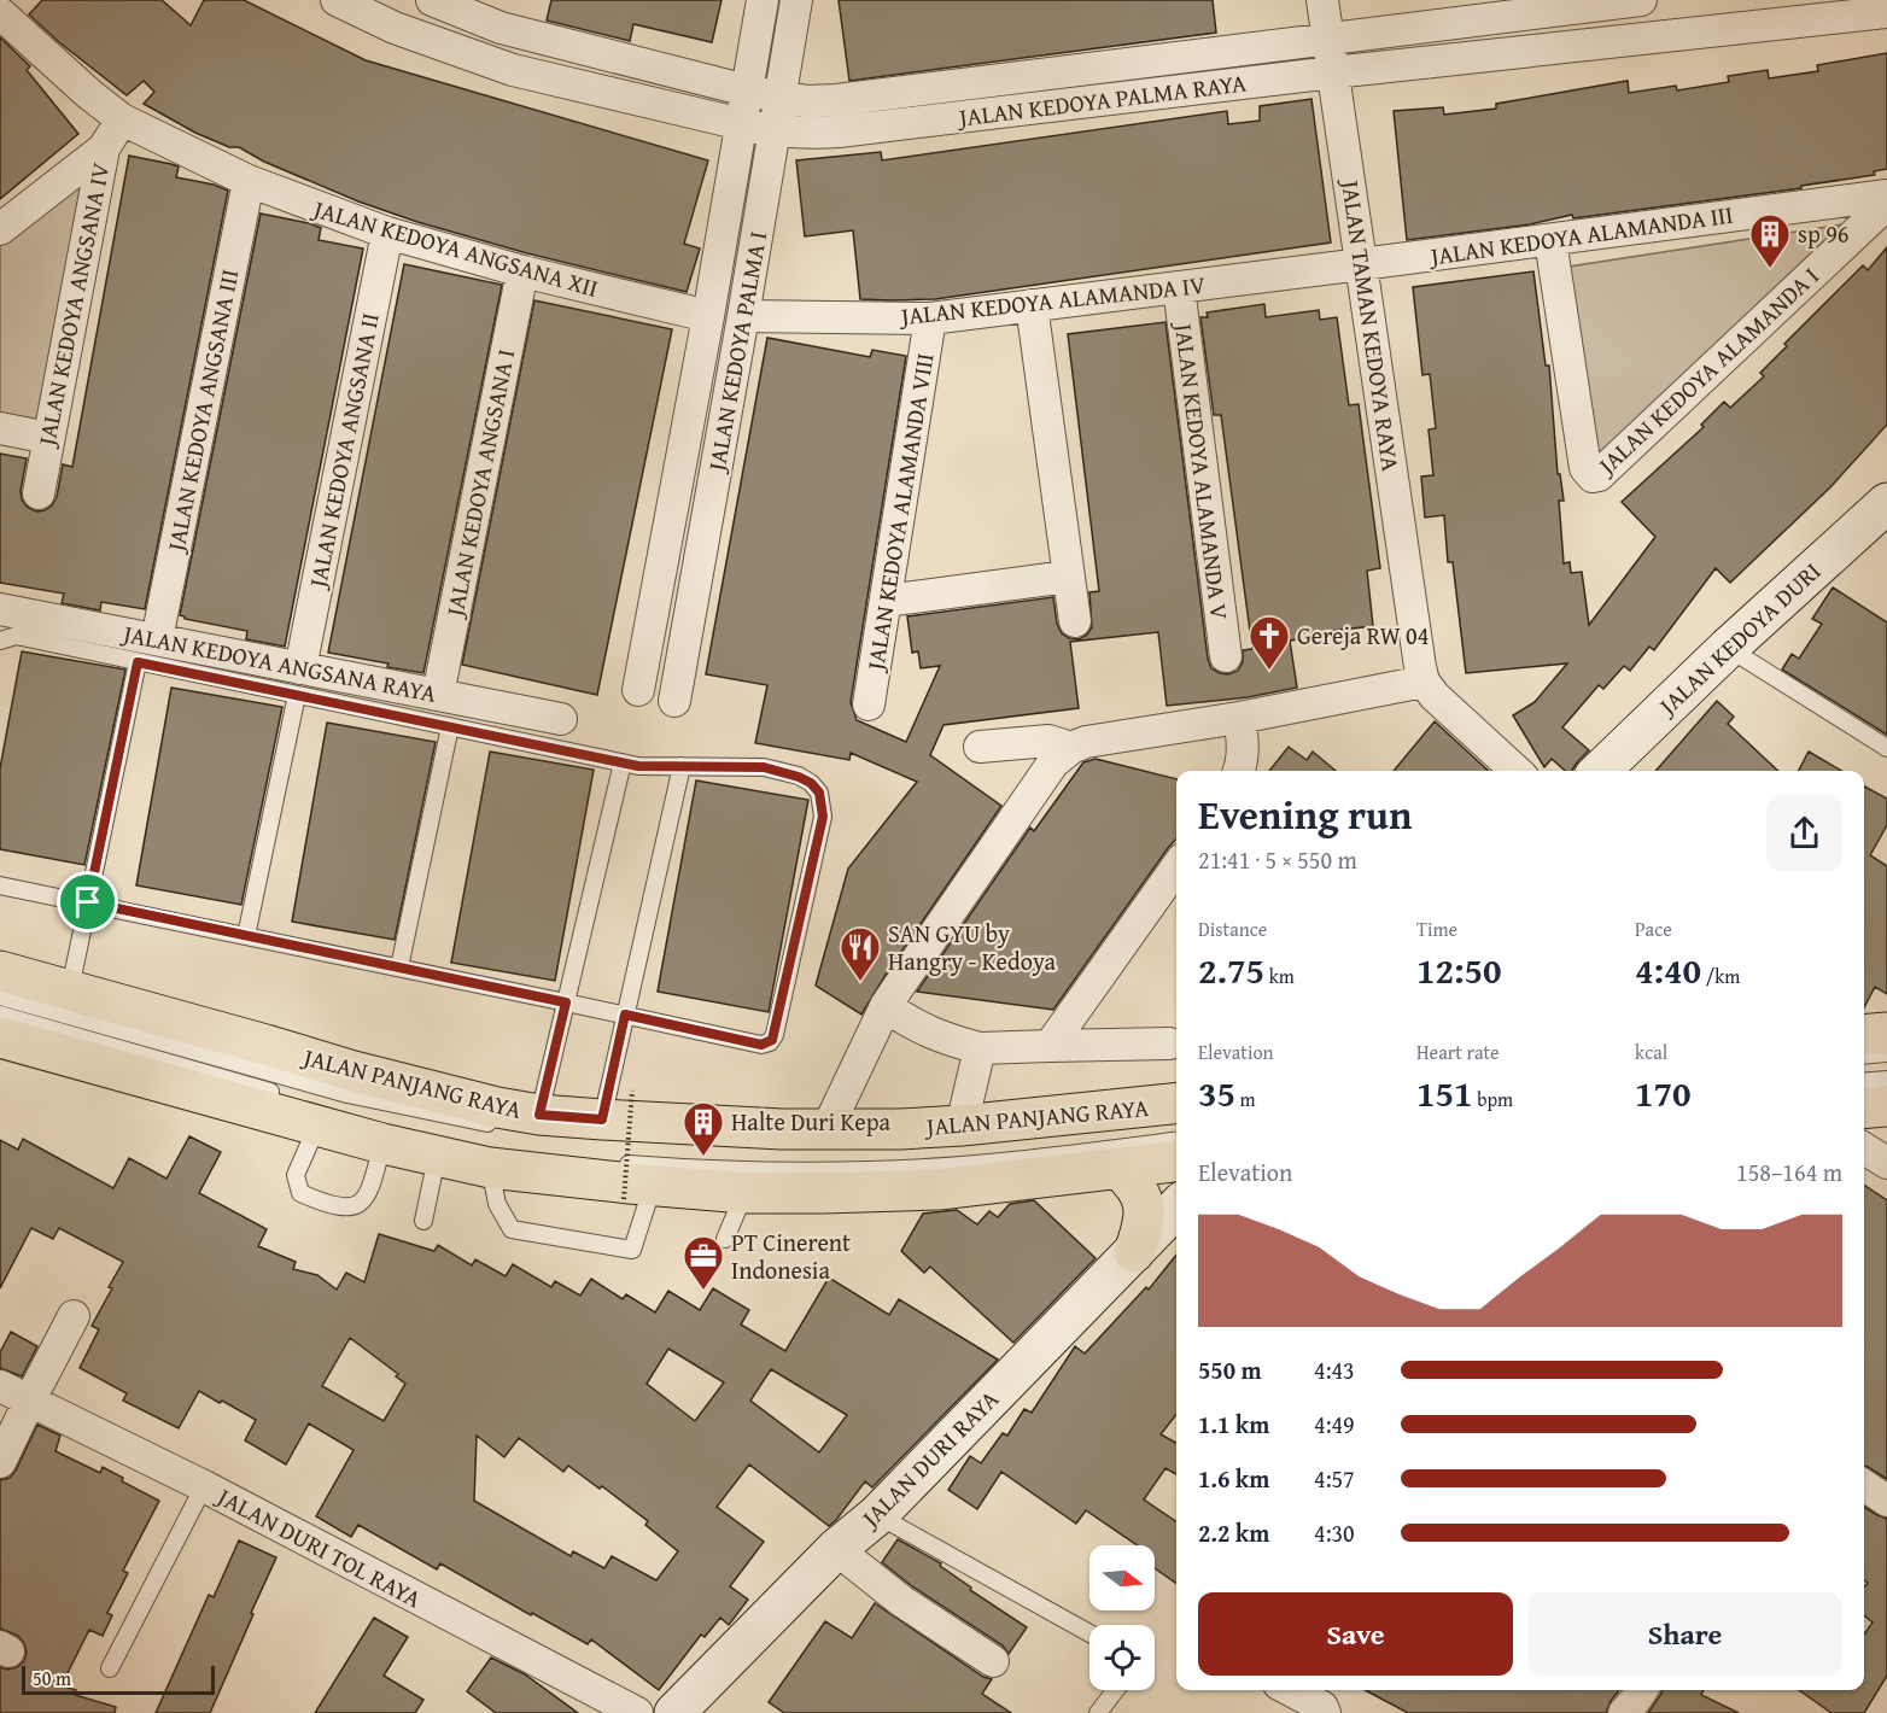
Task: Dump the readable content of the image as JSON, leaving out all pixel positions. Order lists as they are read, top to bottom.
{
  "streets": {
    "main road": ["JALAN PANJANG RAYA"],
    "street": [
      "JALAN KEDOYA PALMA RAYA",
      "JALAN KEDOYA ALAMANDA III",
      "JALAN KEDOYA ANGSANA XII",
      "JALAN KEDOYA ALAMANDA IV",
      "JALAN KEDOYA ANGSANA IV",
      "JALAN TAMAN KEDOYA RAYA",
      "JALAN KEDOYA PALMA I",
      "JALAN KEDOYA ALAMANDA I",
      "JALAN KEDOYA ANGSANA III",
      "JALAN KEDOYA ANGSANA II",
      "JALAN KEDOYA ALAMANDA V",
      "JALAN KEDOYA ANGSANA I",
      "JALAN KEDOYA ALAMANDA VIII",
      "JALAN KEDOYA DURI",
      "JALAN KEDOYA ANGSANA RAYA",
      "JALAN DURI RAYA",
      "JALAN DURI TOL RAYA"
    ]
  },
  "crossings": [
    ["JALAN KEDOYA PALMA RAYA", "JALAN TAMAN KEDOYA RAYA"],
    ["JALAN KEDOYA PALMA RAYA", "JALAN KEDOYA PALMA I"],
    ["JALAN KEDOYA ALAMANDA III", "JALAN KEDOYA ALAMANDA IV"],
    ["JALAN KEDOYA ALAMANDA III", "JALAN TAMAN KEDOYA RAYA"],
    ["JALAN KEDOYA ALAMANDA III", "JALAN KEDOYA ALAMANDA I"],
    ["JALAN KEDOYA ANGSANA XII", "JALAN KEDOYA ANGSANA IV"],
    ["JALAN KEDOYA ANGSANA XII", "JALAN KEDOYA PALMA I"],
    ["JALAN KEDOYA ANGSANA XII", "JALAN KEDOYA ANGSANA III"],
    ["JALAN KEDOYA ANGSANA XII", "JALAN KEDOYA ANGSANA II"],
    ["JALAN KEDOYA ANGSANA XII", "JALAN KEDOYA ANGSANA I"],
    ["JALAN KEDOYA ALAMANDA IV", "JALAN TAMAN KEDOYA RAYA"],
    ["JALAN KEDOYA ALAMANDA IV", "JALAN KEDOYA PALMA I"],
    ["JALAN KEDOYA ALAMANDA IV", "JALAN KEDOYA ALAMANDA V"],
    ["JALAN KEDOYA ALAMANDA IV", "JALAN KEDOYA ALAMANDA VIII"],
    ["JALAN KEDOYA ANGSANA III", "JALAN KEDOYA ANGSANA RAYA"],
    ["JALAN KEDOYA ANGSANA II", "JALAN KEDOYA ANGSANA RAYA"],
    ["JALAN KEDOYA ANGSANA I", "JALAN KEDOYA ANGSANA RAYA"]
  ],
  "places": {
    "building": ["sp 96", "Halte Duri Kepa"],
    "church": ["Gereja RW 04"],
    "restaurant": ["SAN GYU by Hangry - Kedoya"],
    "office": ["PT Cinerent Indonesia"]
  },
  "scale_bar": "50 m",
  "north": "right",
  "page": {
    "heading": ["Evening run", "21:41 · 5 × 550 m"],
    "stats": [
      ["Distance", "2.75 km"],
      ["Time", "12:50"],
      ["Pace", "4:40 /km"],
      ["Elevation", "35 m"],
      ["Heart rate", "151 bpm"],
      ["kcal", "170"]
    ],
    "chart": ["Elevation", "158–164 m"],
    "list": [
      {
        "name": "550 m",
        "note": "4:43"
      },
      {
        "name": "1.1 km",
        "note": "4:49"
      },
      {
        "name": "1.6 km",
        "note": "4:57"
      },
      {
        "name": "2.2 km",
        "note": "4:30"
      }
    ],
    "buttons": ["Save", "Share"],
    "scale": "50 m"
  }
}
